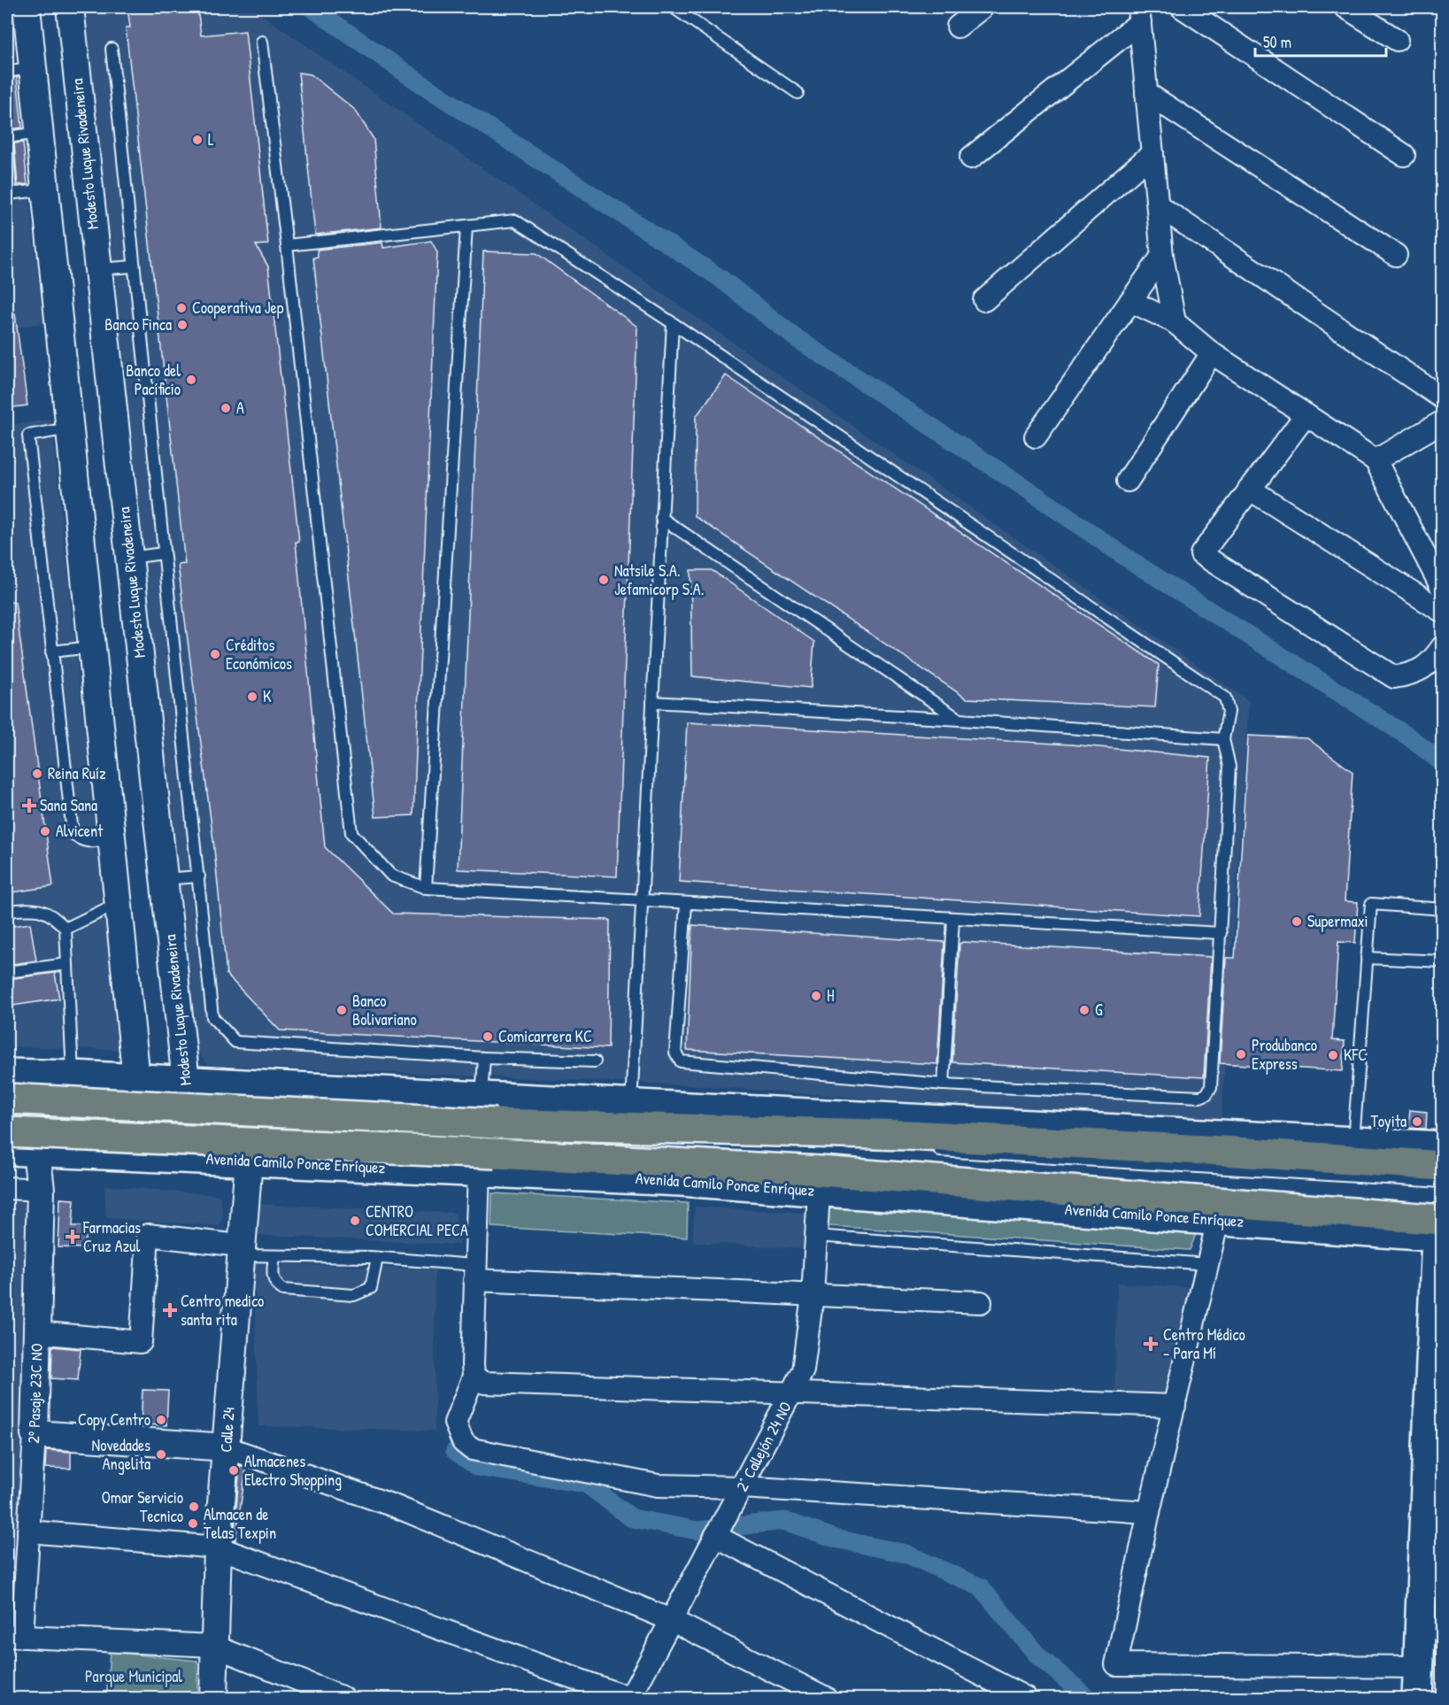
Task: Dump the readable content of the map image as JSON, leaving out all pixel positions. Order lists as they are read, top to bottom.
{
  "streets": {
    "main road": ["Avenida Camilo Ponce Enríquez"],
    "street": [
      "Modesto Luque Rivadeneira",
      "2º Pasaje 23C NO",
      "Calle 24",
      "2° Callejón 24 NO"
    ]
  },
  "crossings": [
    ["Modesto Luque Rivadeneira", "Avenida Camilo Ponce Enríquez"],
    ["Avenida Camilo Ponce Enríquez", "2º Pasaje 23C NO"],
    ["Avenida Camilo Ponce Enríquez", "Calle 24"],
    ["Avenida Camilo Ponce Enríquez", "2° Callejón 24 NO"]
  ],
  "parks": ["Parque Municipal"],
  "places": {
    "other": [
      "L",
      "Cooperativa Jep",
      "Banco Finca",
      "Banco del Pacíficio",
      "A",
      "Natsile S.A. Jefamicorp S.A.",
      "Créditos Económicos",
      "K",
      "Reina Ruíz",
      "Alvicent",
      "Supermaxi",
      "H",
      "Banco Bolivariano",
      "G",
      "Comicarrera KC",
      "Produbanco Express",
      "KFC",
      "Toyita",
      "CENTRO COMERCIAL PECA",
      "Copy Centro",
      "Novedades Angelita",
      "Almacenes Electro Shopping",
      "Omar Servicio Tecnico",
      "Almacen de Telas Texpin"
    ],
    "health": [
      "Sana Sana",
      "Farmacias Cruz Azul",
      "Centro medico santa rita",
      "Centro Médico - Para Mí"
    ]
  },
  "scale_bar": "50 m"
}
